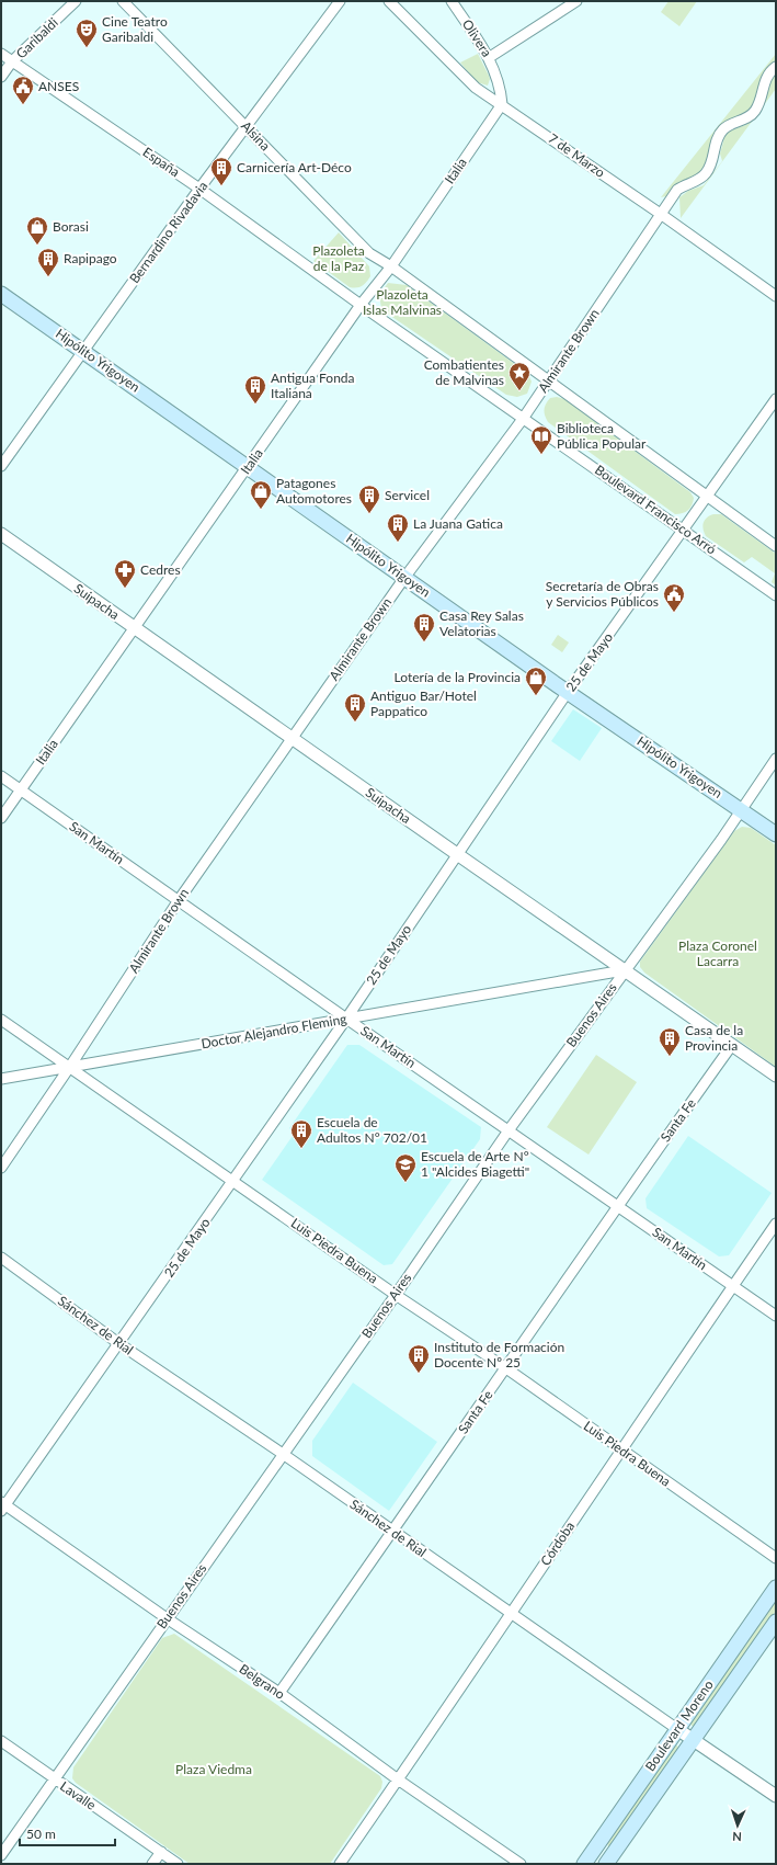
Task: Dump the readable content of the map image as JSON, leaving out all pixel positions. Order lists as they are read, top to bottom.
{
  "streets": {
    "main road": ["Hipólito Yrigoyen", "Boulevard Moreno"],
    "street": [
      "Garibaldi",
      "Olivera",
      "Alsina",
      "7 de Marzo",
      "España",
      "Italia",
      "Bernardino Rivadavia",
      "Almirante Brown",
      "Boulevard Francisco Arró",
      "Suipacha",
      "25 de Mayo",
      "San Martín",
      "Buenos Aires",
      "Doctor Alejandro Fleming",
      "Santa Fe",
      "Luis Piedra Buena",
      "Sánchez de Rial",
      "Córdoba",
      "Belgrano",
      "Lavalle"
    ]
  },
  "crossings": [
    ["Garibaldi", "España"],
    ["Olivera", "7 de Marzo"],
    ["Olivera", "Italia"],
    ["Alsina", "Italia"],
    ["Alsina", "Bernardino Rivadavia"],
    ["7 de Marzo", "Italia"],
    ["7 de Marzo", "Almirante Brown"],
    ["España", "Italia"],
    ["España", "Bernardino Rivadavia"],
    ["España", "Boulevard Francisco Arró"],
    ["Italia", "Hipólito Yrigoyen"],
    ["Italia", "Boulevard Francisco Arró"],
    ["Italia", "Suipacha"],
    ["Italia", "San Martín"],
    ["Bernardino Rivadavia", "Hipólito Yrigoyen"],
    ["Almirante Brown", "Hipólito Yrigoyen"],
    ["Almirante Brown", "Boulevard Francisco Arró"],
    ["Almirante Brown", "Suipacha"],
    ["Almirante Brown", "San Martín"],
    ["Almirante Brown", "Doctor Alejandro Fleming"],
    ["Almirante Brown", "Luis Piedra Buena"],
    ["Hipólito Yrigoyen", "25 de Mayo"],
    ["Hipólito Yrigoyen", "Buenos Aires"],
    ["Boulevard Francisco Arró", "25 de Mayo"],
    ["Suipacha", "25 de Mayo"],
    ["Suipacha", "Buenos Aires"],
    ["Suipacha", "Doctor Alejandro Fleming"],
    ["Suipacha", "Santa Fe"],
    ["25 de Mayo", "San Martín"],
    ["25 de Mayo", "Doctor Alejandro Fleming"],
    ["25 de Mayo", "Luis Piedra Buena"],
    ["25 de Mayo", "Sánchez de Rial"],
    ["25 de Mayo", "Belgrano"],
    ["San Martín", "Buenos Aires"],
    ["San Martín", "Doctor Alejandro Fleming"],
    ["San Martín", "Santa Fe"],
    ["San Martín", "Córdoba"],
    ["Buenos Aires", "Doctor Alejandro Fleming"],
    ["Buenos Aires", "Luis Piedra Buena"],
    ["Buenos Aires", "Sánchez de Rial"],
    ["Buenos Aires", "Belgrano"],
    ["Buenos Aires", "Lavalle"],
    ["Doctor Alejandro Fleming", "Luis Piedra Buena"],
    ["Santa Fe", "Luis Piedra Buena"],
    ["Santa Fe", "Sánchez de Rial"],
    ["Santa Fe", "Belgrano"],
    ["Luis Piedra Buena", "Córdoba"],
    ["Sánchez de Rial", "Córdoba"],
    ["Sánchez de Rial", "Boulevard Moreno"],
    ["Córdoba", "Belgrano"]
  ],
  "parks": [
    "Plazoleta de la Paz",
    "Plazoleta Islas Malvinas",
    "Plaza Coronel Lacarra",
    "Plaza Viedma"
  ],
  "places": {
    "theatre": ["Cine Teatro Garibaldi"],
    "public building": ["ANSES", "Secretaría de Obras y Servicios Públicos"],
    "building": [
      "Carnicería Art-Déco",
      "Rapipago",
      "Antigua Fonda Italiana",
      "Servicel",
      "La Juana Gatica",
      "Casa Rey Salas Velatorias",
      "Antiguo Bar/Hotel Pappatico",
      "Casa de la Provincia",
      "Escuela de Adultos N° 702/01",
      "Instituto de Formación Docente Nº 25"
    ],
    "shop": ["Borasi", "Patagones Automotores", "Lotería de la Provincia"],
    "place": ["Combatientes de Malvinas"],
    "library": ["Biblioteca Pública Popular"],
    "pharmacy": ["Cedres"],
    "school or university": ["Escuela de Arte N° 1 \"Alcides Biagetti\""]
  },
  "scale_bar": "50 m",
  "north": "bottom"
}
